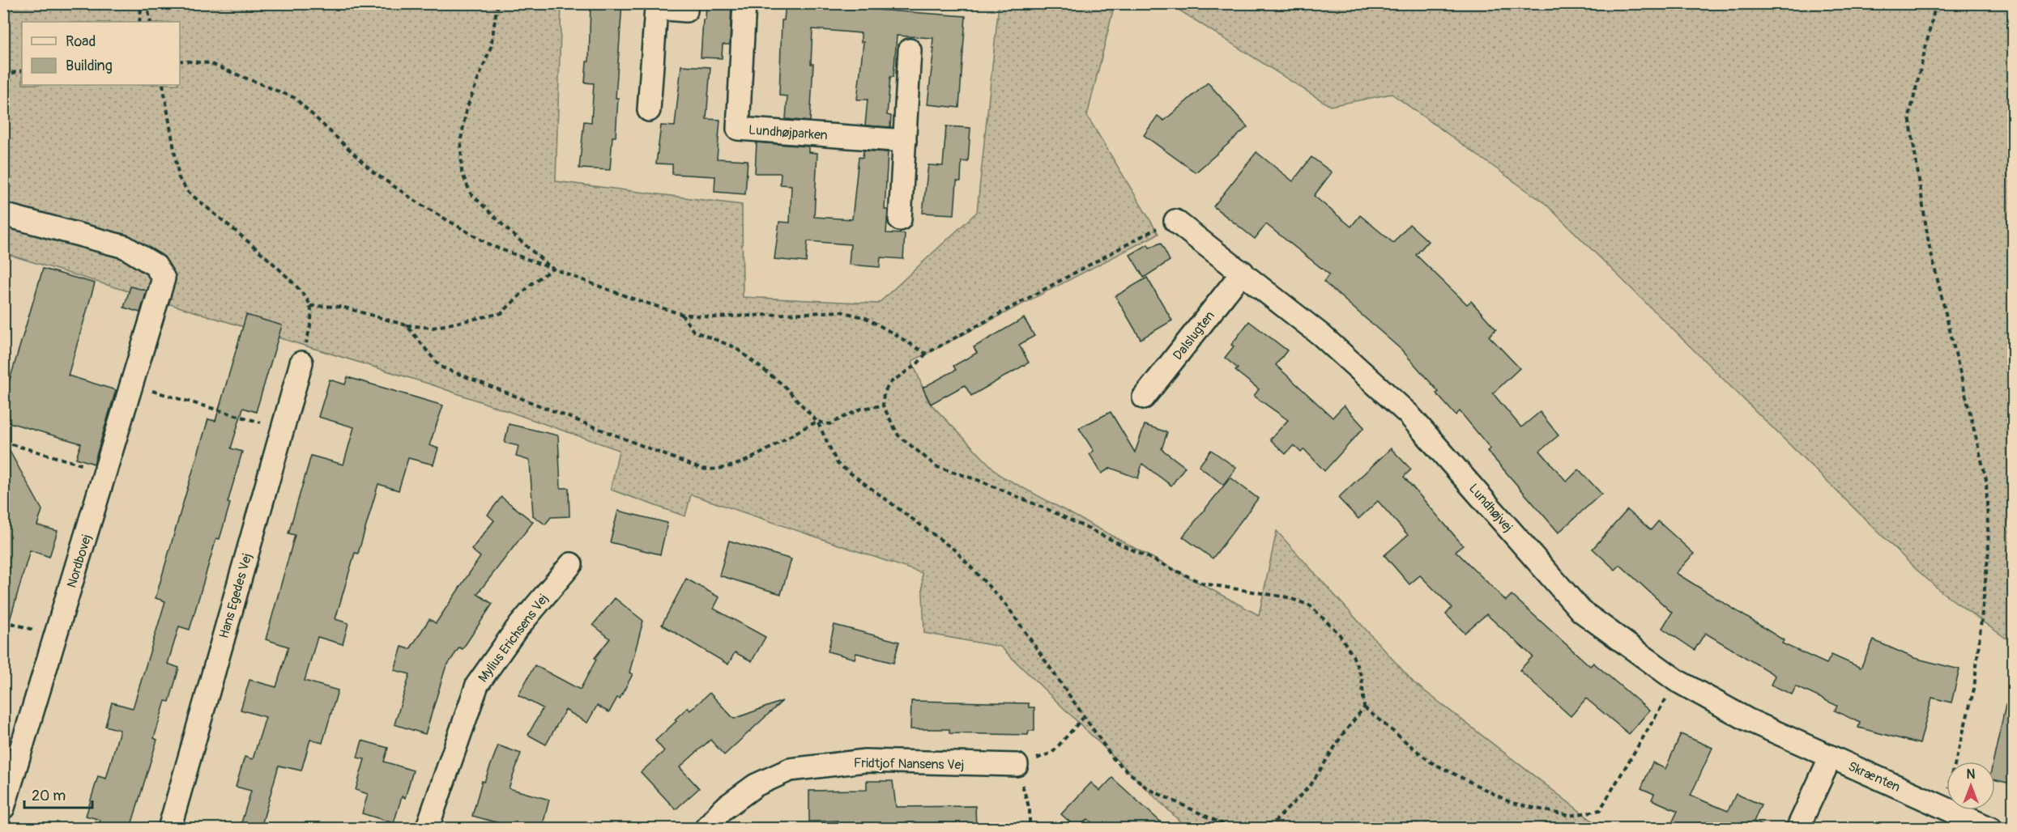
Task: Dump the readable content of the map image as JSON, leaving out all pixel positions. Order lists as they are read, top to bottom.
{
  "streets": {
    "street": [
      "Lundhøjparken",
      "Dalslugten",
      "Lundhøjvej",
      "Nordbovej",
      "Hans Egedes Vej",
      "Mylius Erichsens Vej",
      "Fridtjof Nansens Vej",
      "Skrænten"
    ]
  },
  "crossings": [
    ["Dalslugten", "Lundhøjvej"],
    ["Lundhøjvej", "Skrænten"]
  ],
  "legend": ["Road", "Building"],
  "scale_bar": "20 m",
  "north": "top"
}
